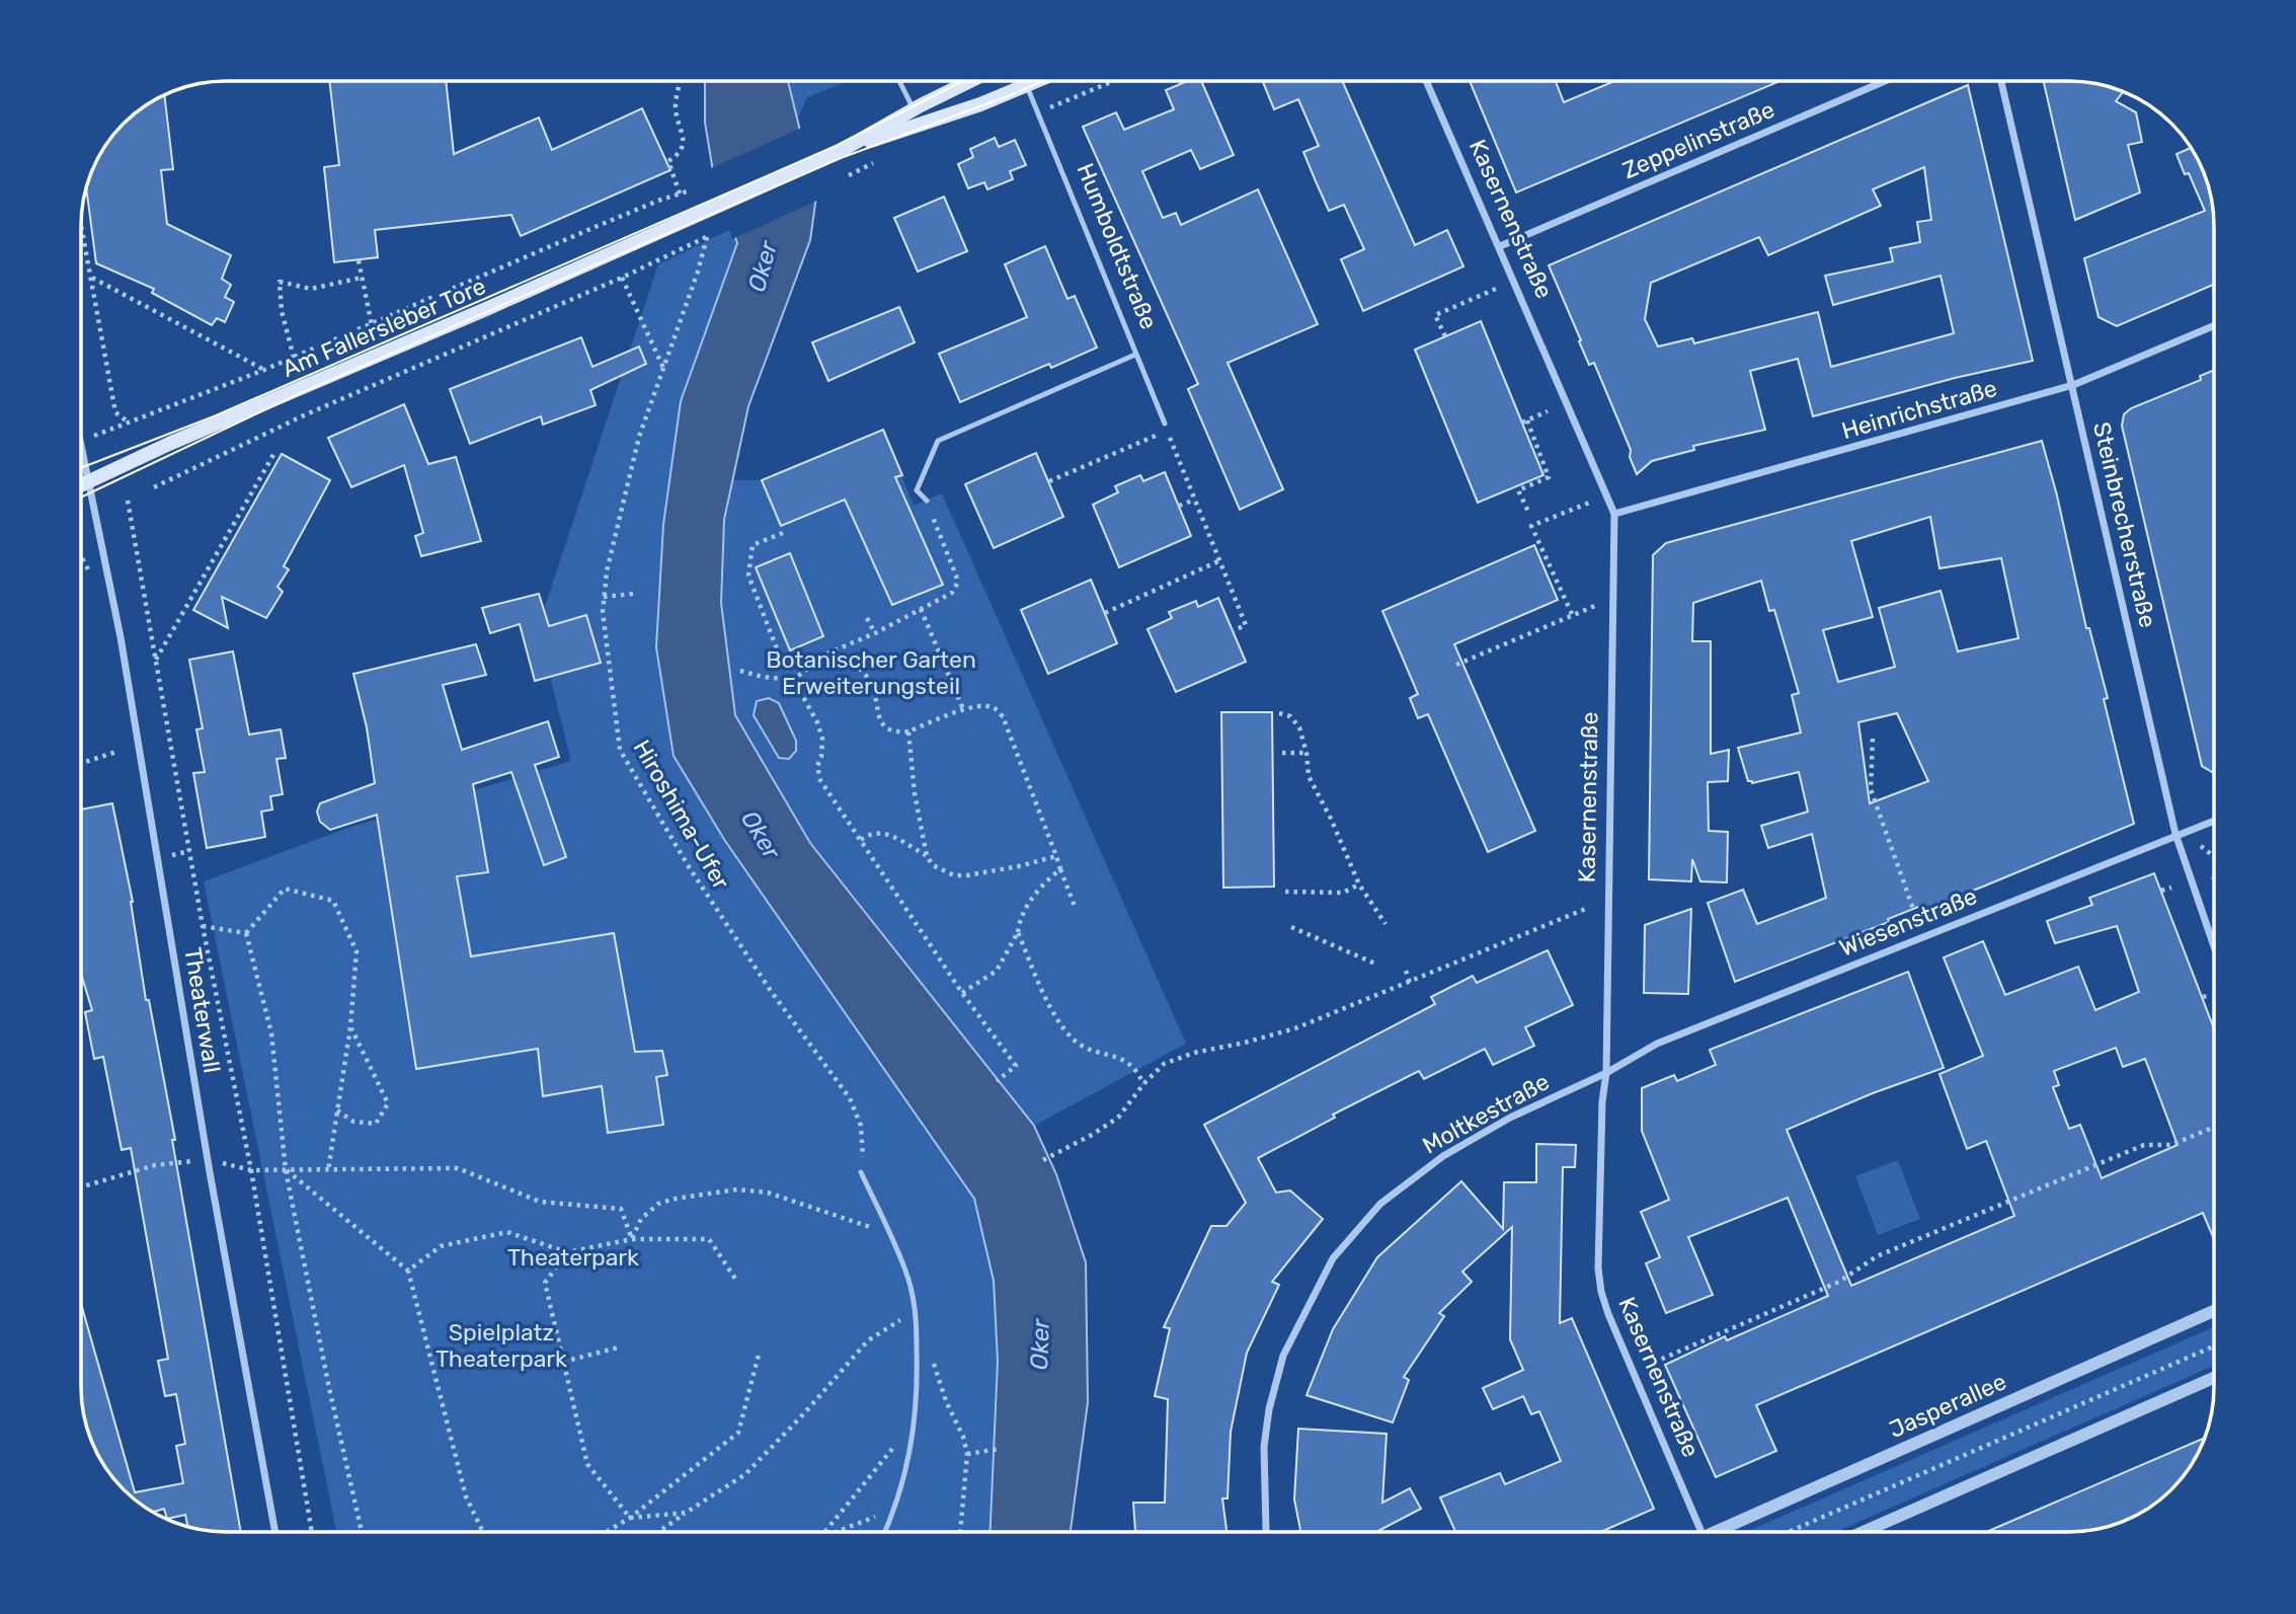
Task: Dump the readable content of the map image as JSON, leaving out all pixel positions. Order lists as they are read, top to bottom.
{
  "streets": {
    "main road": ["Am Fallersleber Tore"],
    "street": [
      "Zeppelinstraße",
      "Kasernenstraße",
      "Heinrichstraße",
      "Steinbrecherstraße",
      "Wiesenstraße",
      "Theaterwall",
      "Moltkestraße",
      "Jasperallee"
    ],
    "lane": ["Humboldtstraße"],
    "path": ["Hiroshima-Ufer"]
  },
  "crossings": [
    ["Zeppelinstraße", "Kasernenstraße"],
    ["Kasernenstraße", "Heinrichstraße"],
    ["Kasernenstraße", "Wiesenstraße"],
    ["Kasernenstraße", "Moltkestraße"],
    ["Am Fallersleber Tore", "Theaterwall"],
    ["Heinrichstraße", "Steinbrecherstraße"],
    ["Steinbrecherstraße", "Wiesenstraße"],
    ["Wiesenstraße", "Moltkestraße"]
  ],
  "water": ["Oker"],
  "parks": ["Botanischer Garten Erweiterungsteil", "Theaterpark", "Spielplatz Theaterpark"]
}
